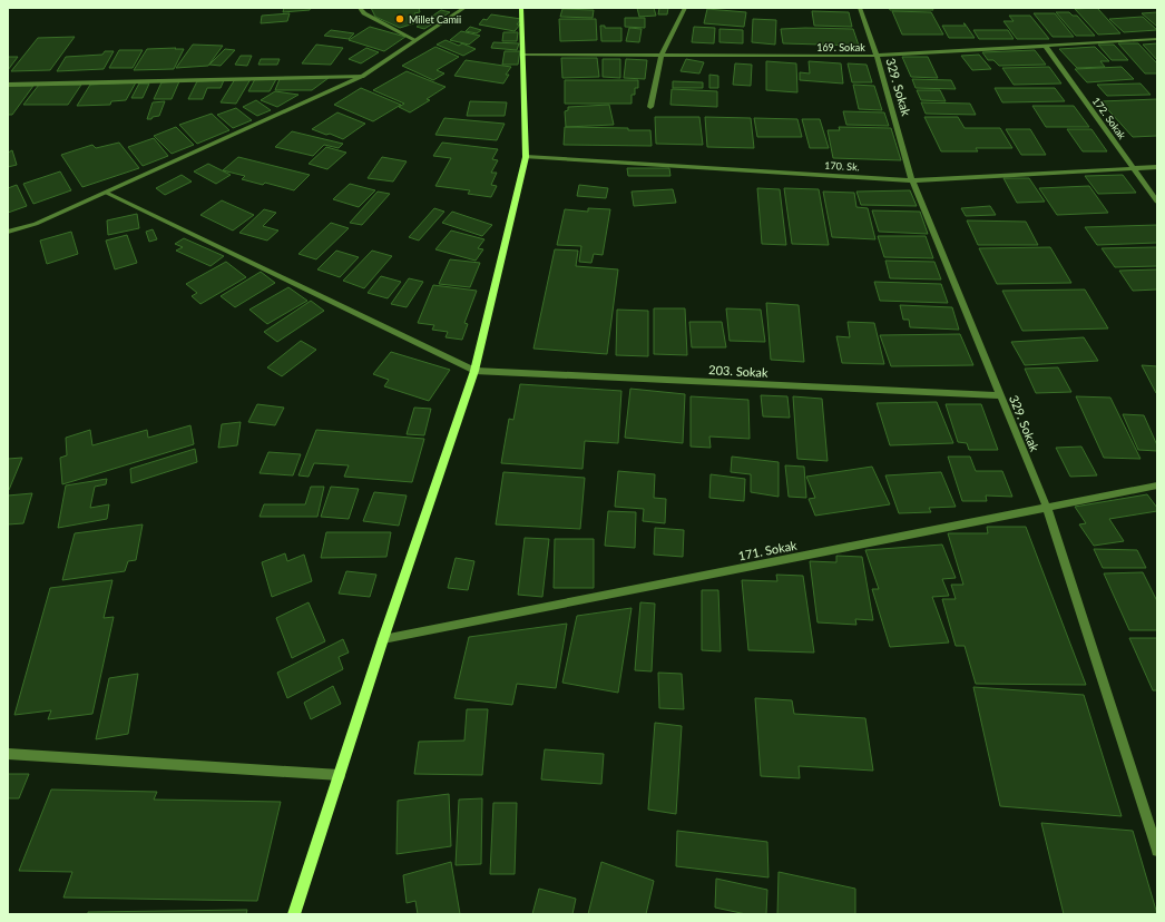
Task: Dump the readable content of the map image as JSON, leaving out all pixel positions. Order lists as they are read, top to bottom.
{
  "streets": {
    "street": [
      "169. Sokak",
      "329. Sokak",
      "172. Sokak",
      "170. Sk.",
      "203. Sokak",
      "171. Sokak"
    ]
  },
  "crossings": [
    ["169. Sokak", "329. Sokak"],
    ["169. Sokak", "172. Sokak"],
    ["329. Sokak", "170. Sk."],
    ["329. Sokak", "203. Sokak"],
    ["329. Sokak", "171. Sokak"],
    ["172. Sokak", "170. Sk."]
  ],
  "places": ["Millet Camii"]
}
